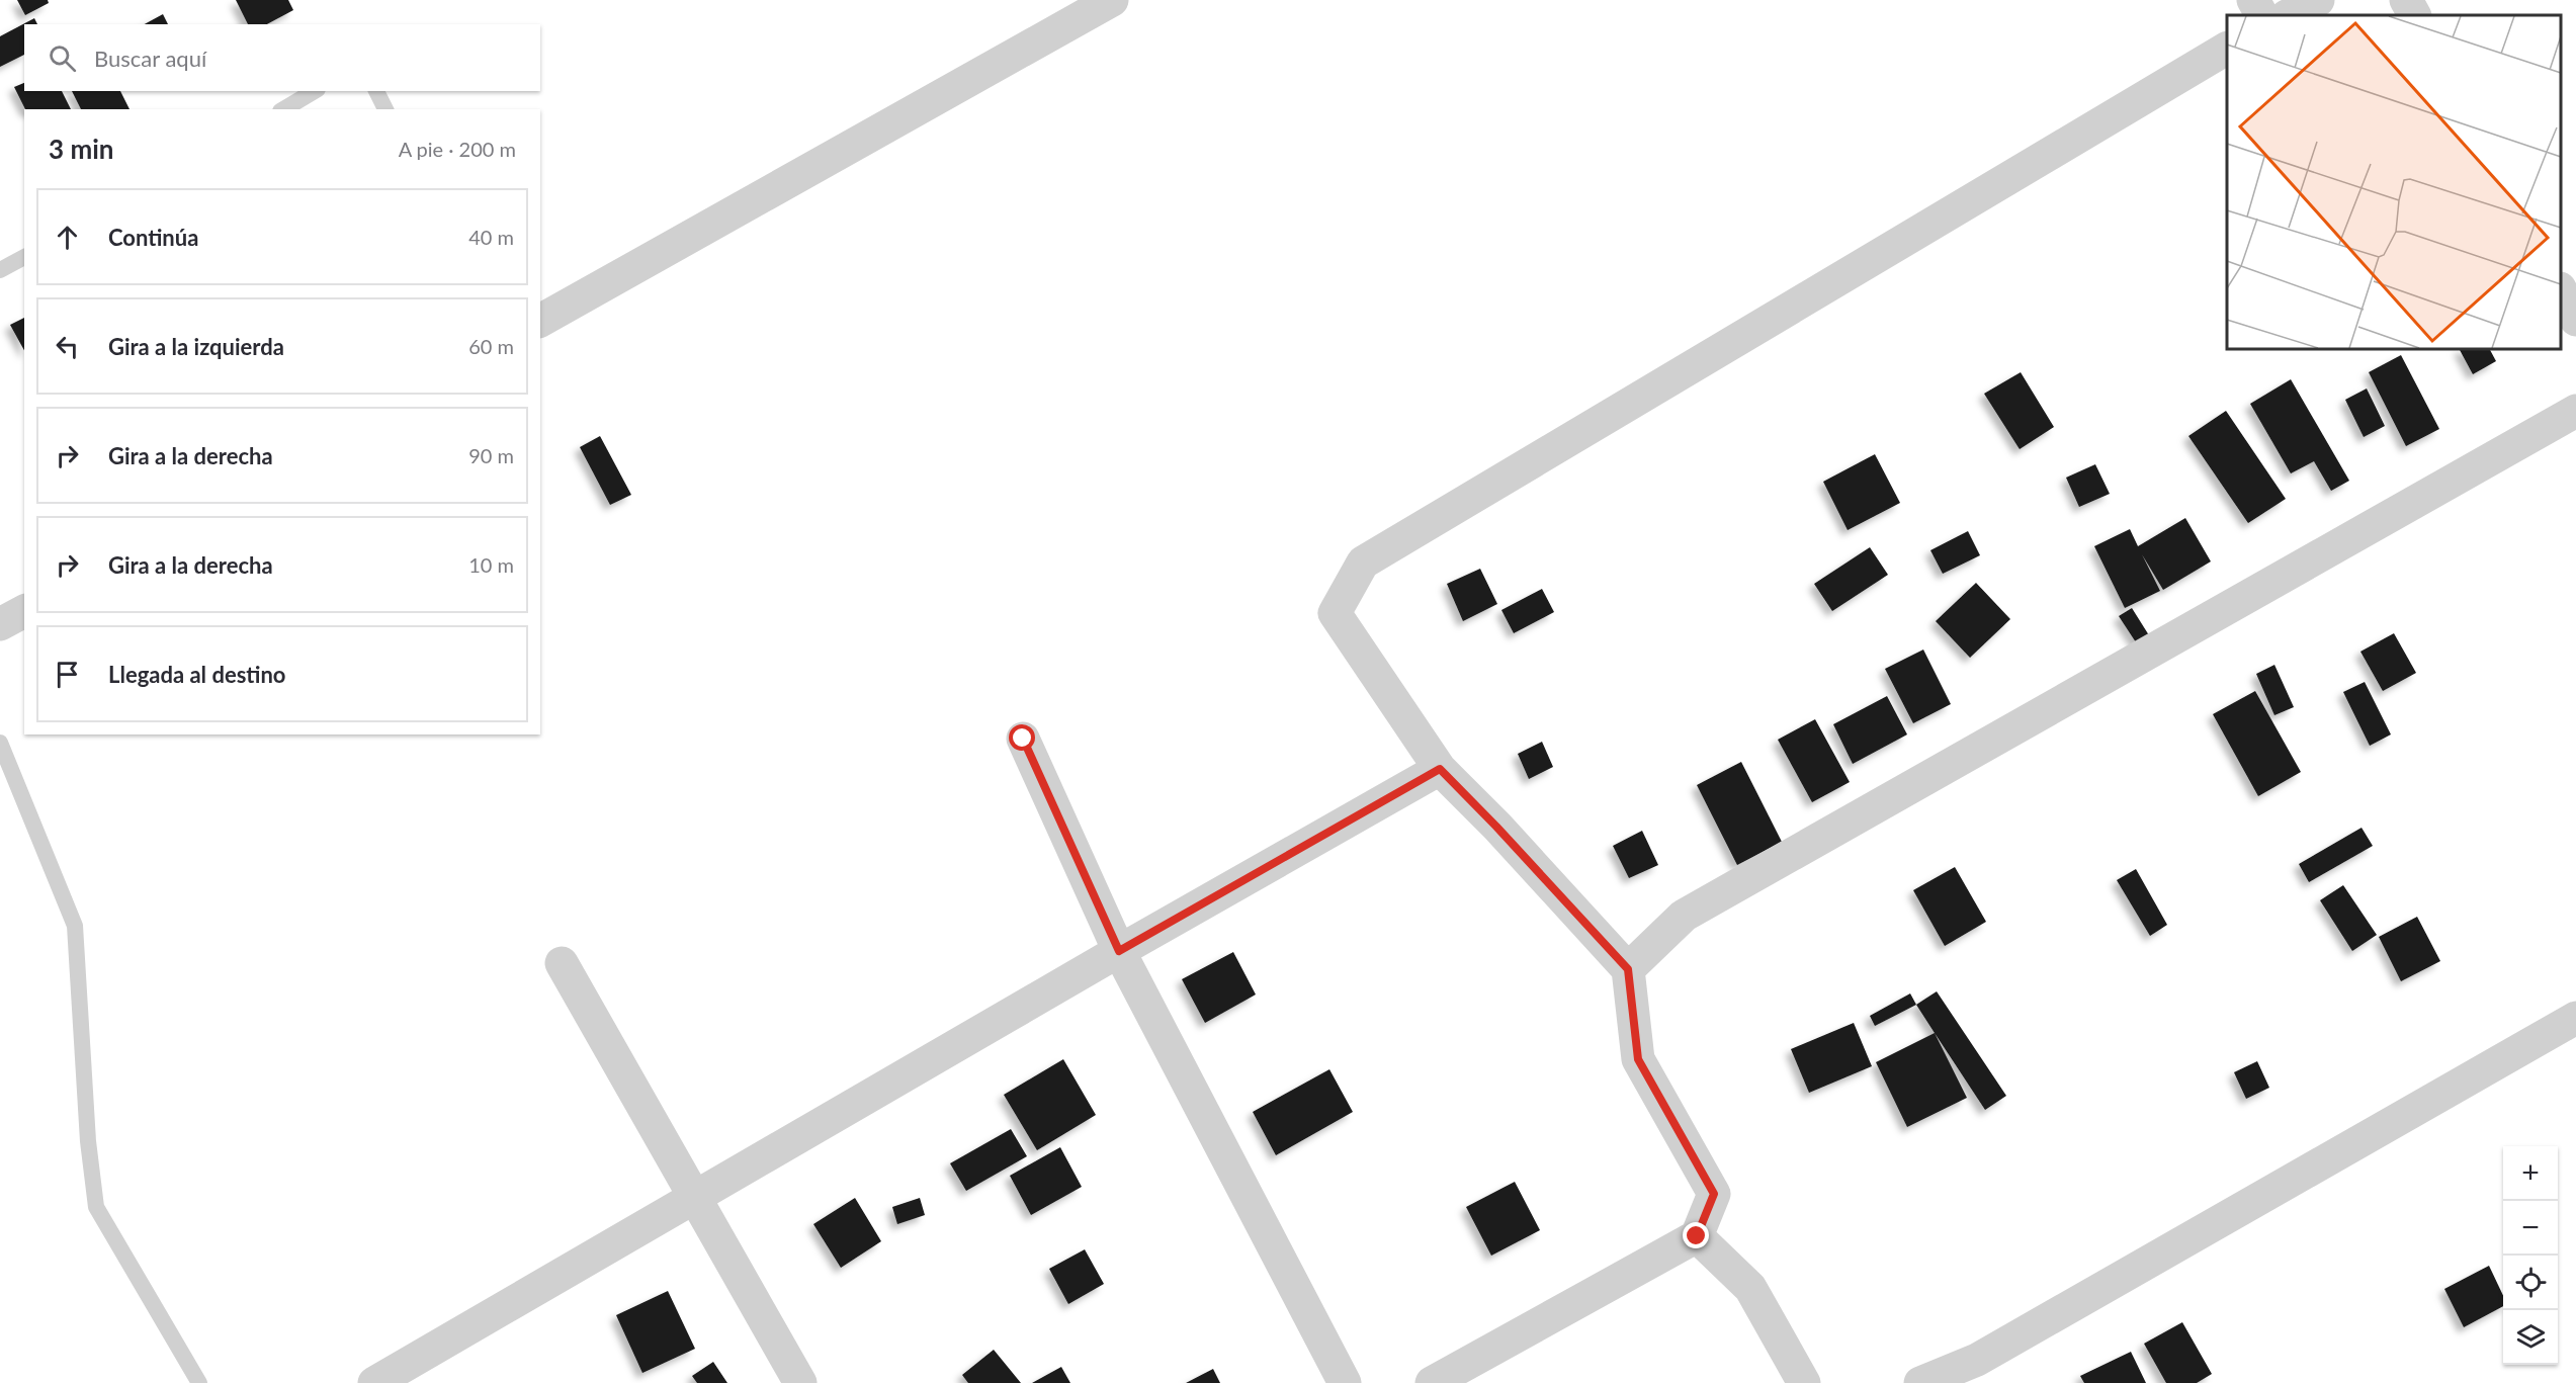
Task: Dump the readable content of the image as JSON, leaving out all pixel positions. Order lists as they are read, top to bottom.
{
  "page": {
    "search": "Buscar aquí",
    "heading": ["3 min", "A pie · 200 m"],
    "list": [
      ["Continúa", "40 m"],
      ["Gira a la izquierda", "60 m"],
      ["Gira a la derecha", "90 m"],
      ["Gira a la derecha", "10 m"],
      "Llegada al destino"
    ],
    "map_buttons": ["+", "−"]
  }
}
